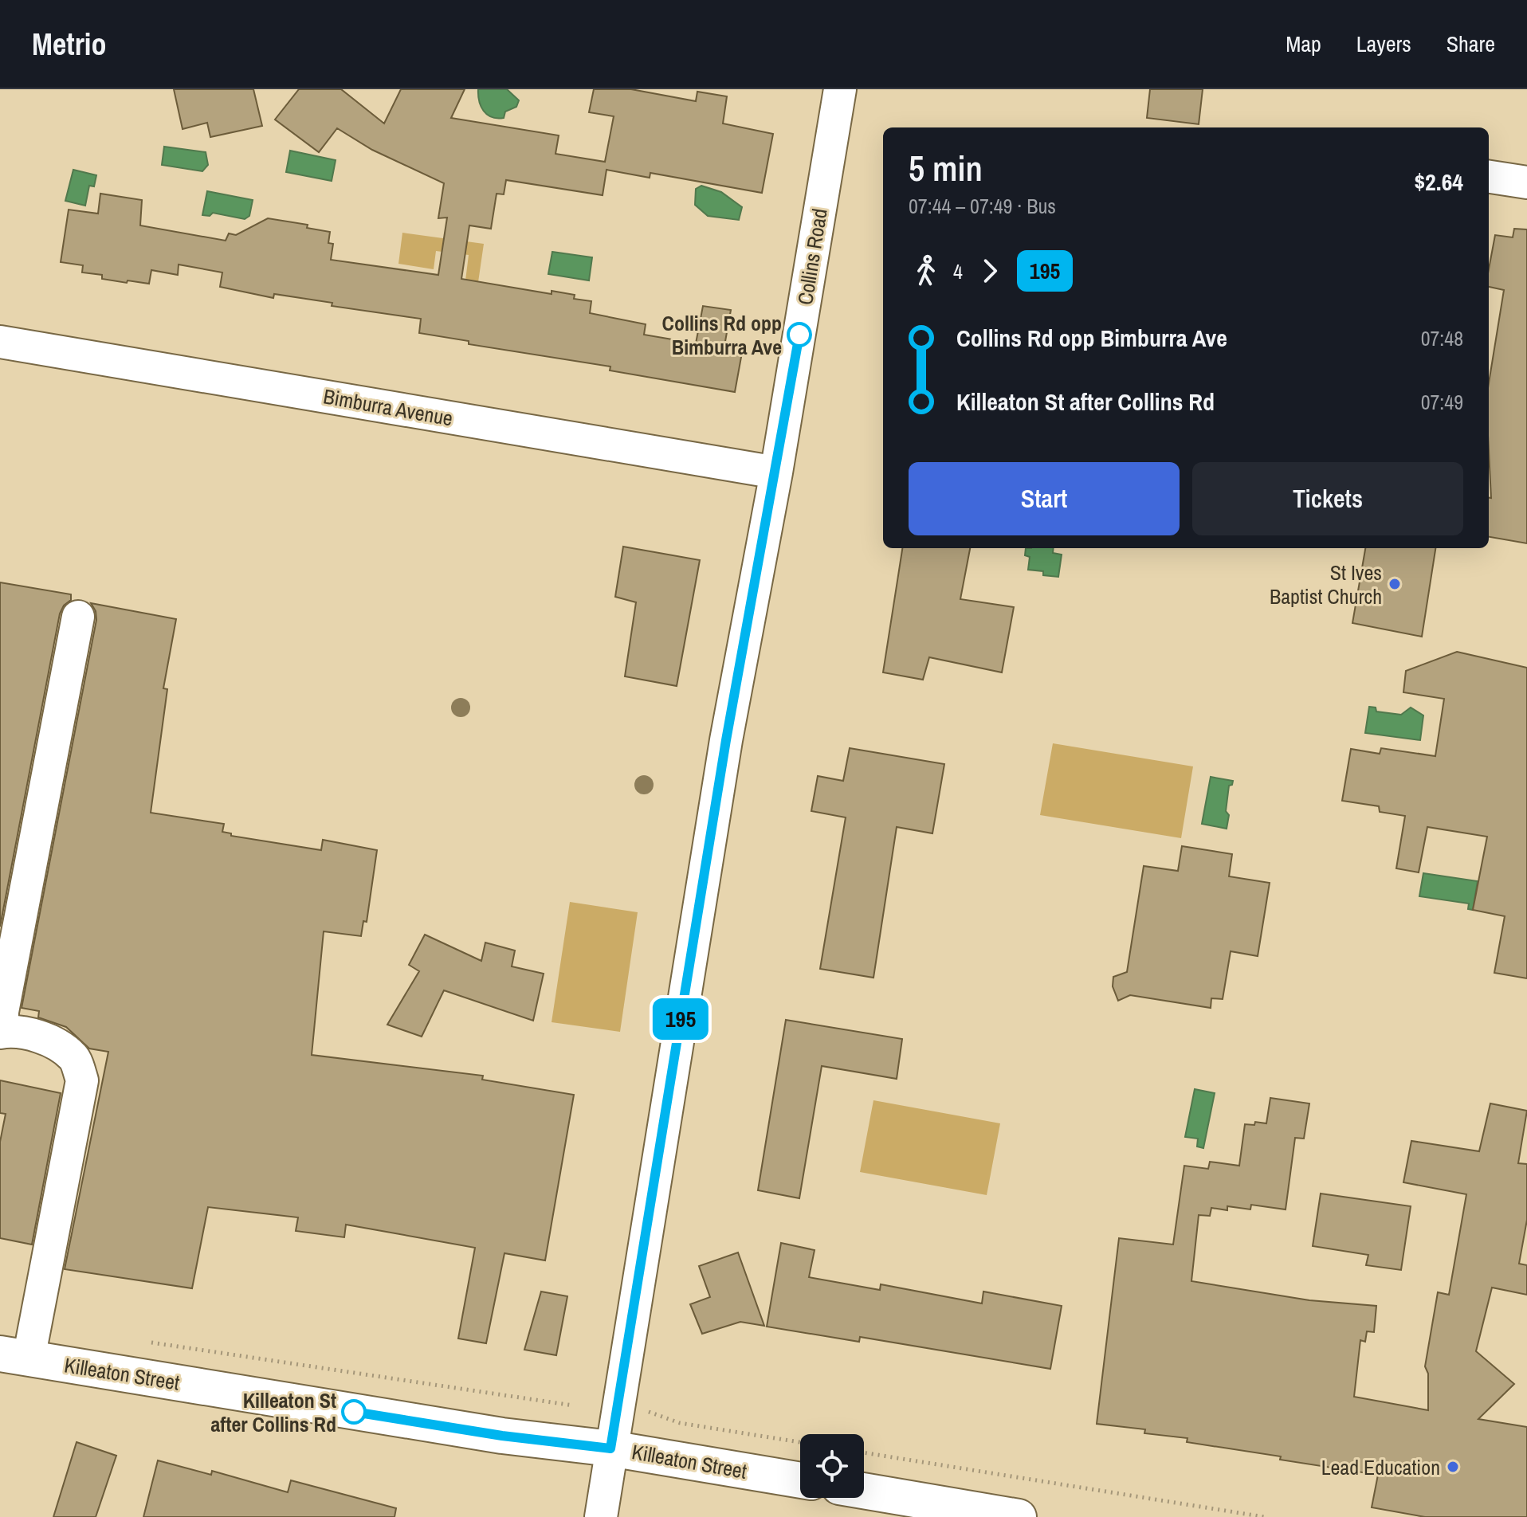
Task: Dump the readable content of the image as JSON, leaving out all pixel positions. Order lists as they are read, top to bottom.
{
  "streets": {
    "main road": ["Killeaton Street"],
    "street": ["Collins Road", "Bimburra Avenue"]
  },
  "crossings": [
    ["Collins Road", "Bimburra Avenue"],
    ["Collins Road", "Killeaton Street"]
  ],
  "places": [
    "Collins Rd opp Bimburra Ave",
    "St Ives Baptist Church",
    "Killeaton St after Collins Rd",
    "Lead Education"
  ],
  "lines": ["bus line 195"],
  "page": {
    "header": "Metrio",
    "nav": ["Map", "Layers", "Share"],
    "on_map": "195",
    "heading": ["5 min", "07:44 – 07:49 · Bus", "$2.64"],
    "legs": ["4", "195"],
    "list": [
      {
        "name": "Collins Rd opp Bimburra Ave",
        "value": "07:48"
      },
      {
        "name": "Killeaton St after Collins Rd",
        "value": "07:49"
      }
    ],
    "buttons": ["Start", "Tickets"]
  }
}
